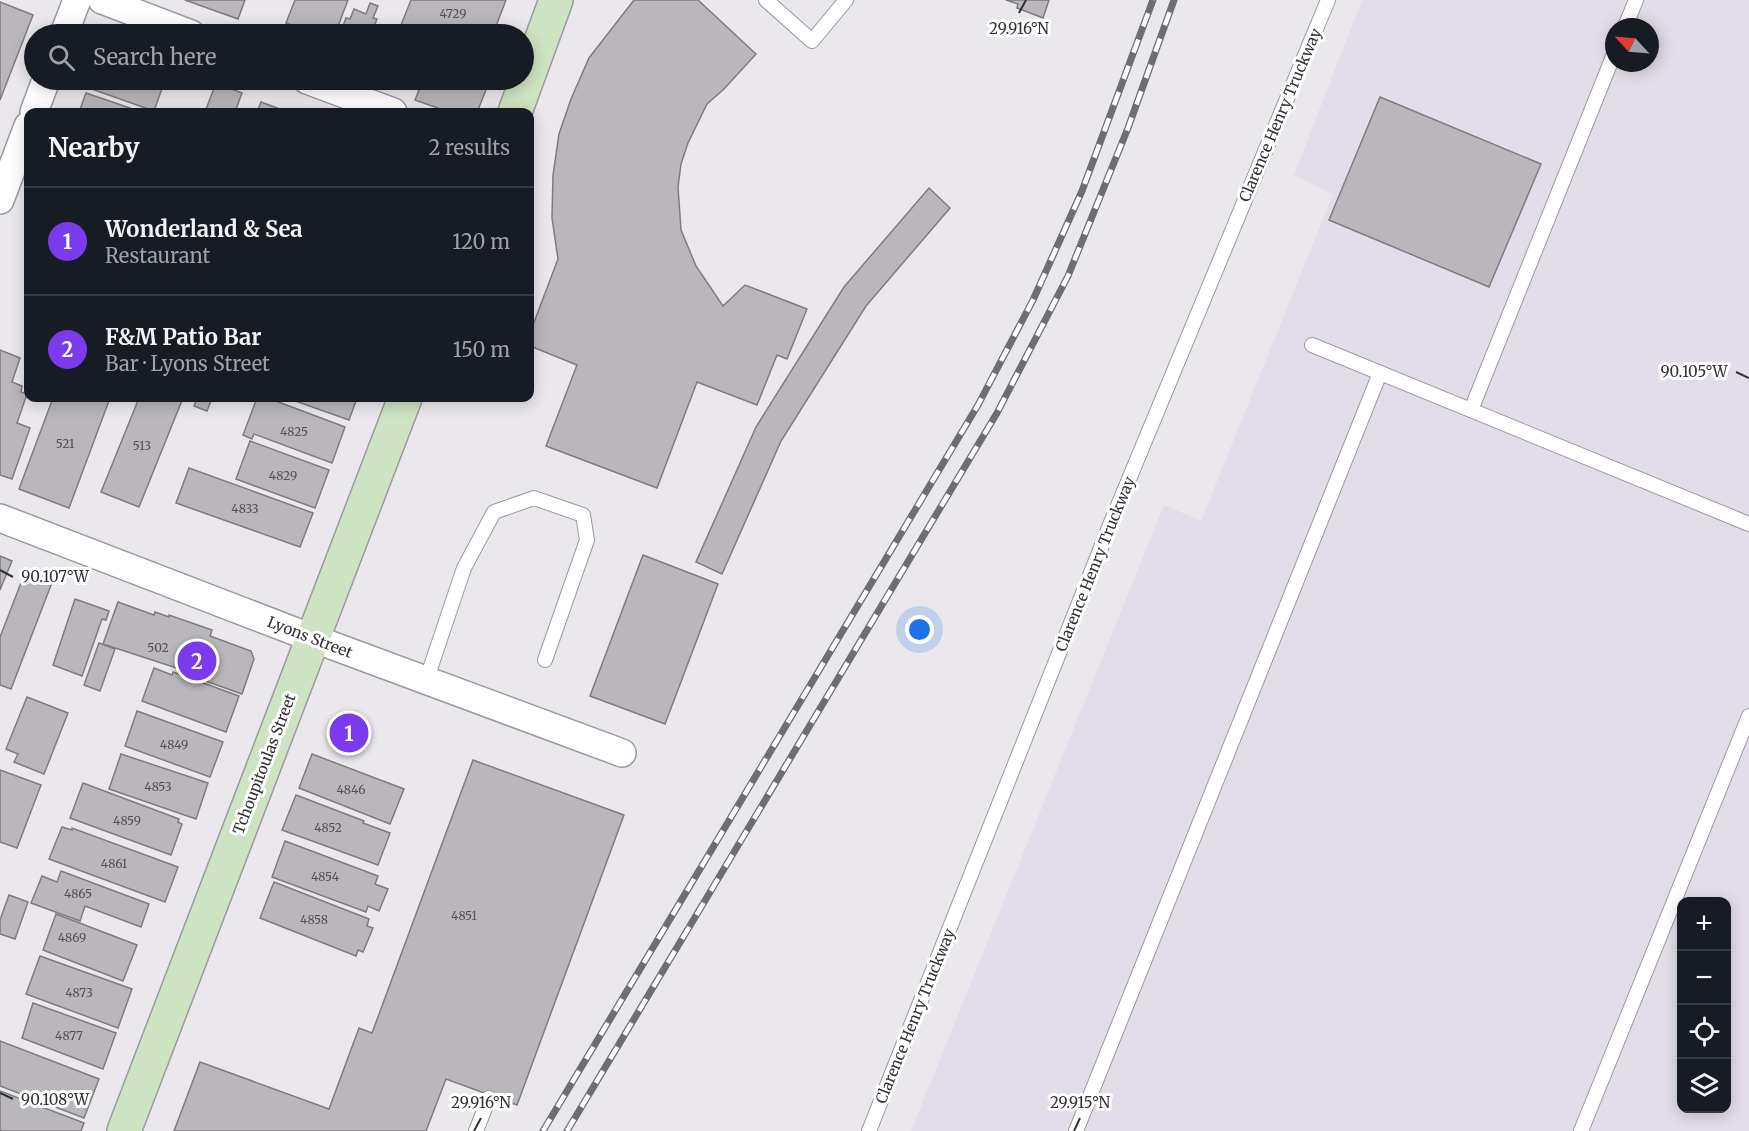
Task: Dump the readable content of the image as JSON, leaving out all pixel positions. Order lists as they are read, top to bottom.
{
  "streets": {
    "street": ["Lyons Street", "Tchoupitoulas Street"],
    "lane": ["Clarence Henry Truckway"]
  },
  "crossings": [
    ["Lyons Street", "Tchoupitoulas Street"]
  ],
  "house_numbers": [
    "4729",
    "4825",
    "521",
    "513",
    "4829",
    "4833",
    "502",
    "4849",
    "4853",
    "4846",
    "4859",
    "4852",
    "4861",
    "4854",
    "4865",
    "4851",
    "4858",
    "4869",
    "4873",
    "4877"
  ],
  "north": "top left",
  "page": {
    "search": "Search here",
    "heading": ["Nearby", "2 results"],
    "list": [
      {
        "mark": "1",
        "name": "Wonderland & Sea",
        "note": "Restaurant",
        "value": "120 m"
      },
      {
        "mark": "2",
        "name": "F&M Patio Bar",
        "note": "Bar · Lyons Street",
        "value": "150 m"
      }
    ],
    "pins": ["2", "1"],
    "map_buttons": ["+", "−"]
  },
  "coordinates": [
    "29.916°N",
    "90.105°W",
    "90.107°W",
    "90.108°W",
    "29.915°N"
  ]
}
